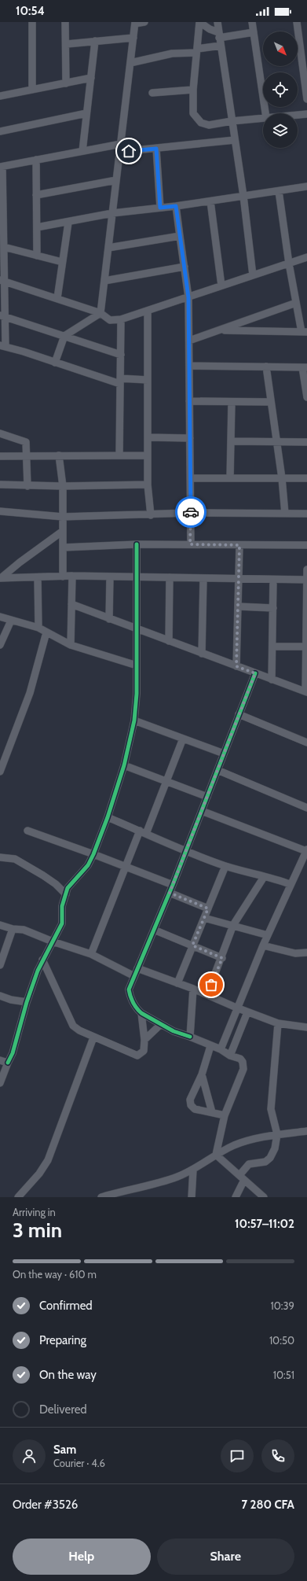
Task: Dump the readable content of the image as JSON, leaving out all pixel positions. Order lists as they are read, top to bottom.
{
  "north": "bottom right",
  "page": {
    "status": "10:54",
    "heading": ["3 min", "Arriving in", "10:57–11:02"],
    "panel": [
      "Sam",
      "Courier · 4.6",
      "Order #3526",
      "7 280 CFA"
    ],
    "bar": "On the way · 610 m",
    "list": [
      ["Confirmed", "10:39"],
      ["Preparing", "10:50"],
      ["On the way", "10:51"],
      "Delivered"
    ],
    "buttons": ["Help", "Share"]
  }
}
